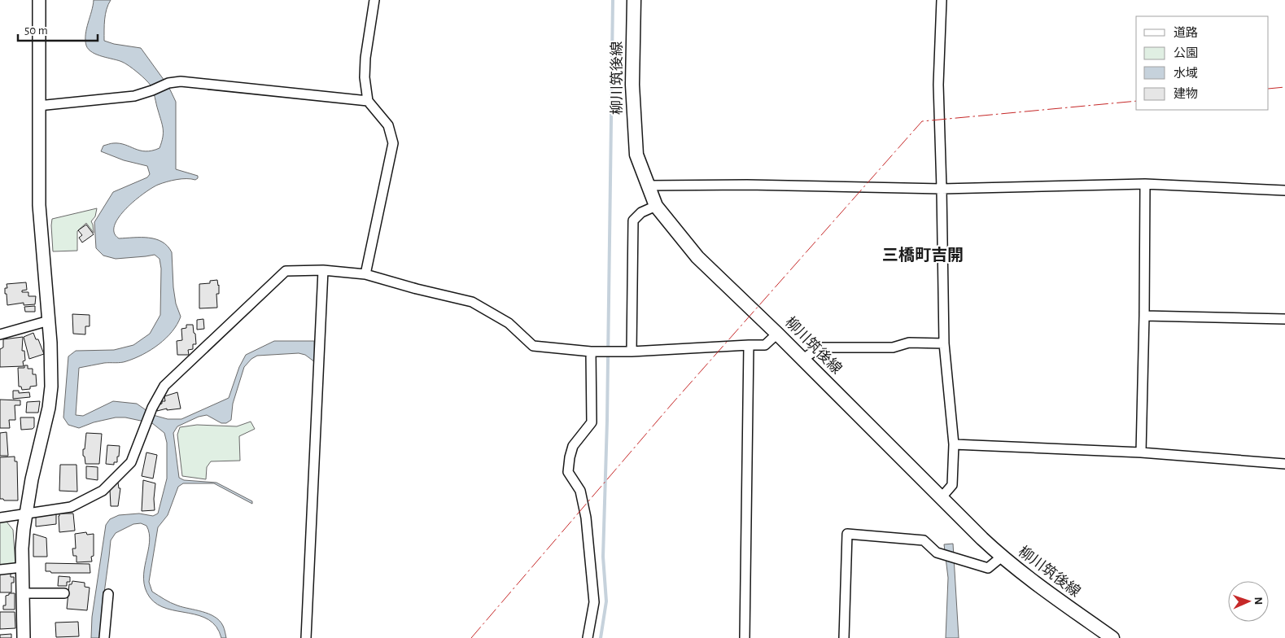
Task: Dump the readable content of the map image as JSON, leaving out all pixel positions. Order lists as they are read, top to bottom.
{
  "streets": {
    "main road": ["柳川筑後線"]
  },
  "districts": ["三橋町吉開"],
  "legend": [
    "道路",
    "公園",
    "水域",
    "建物"
  ],
  "scale_bar": "50 m",
  "north": "right"
}
